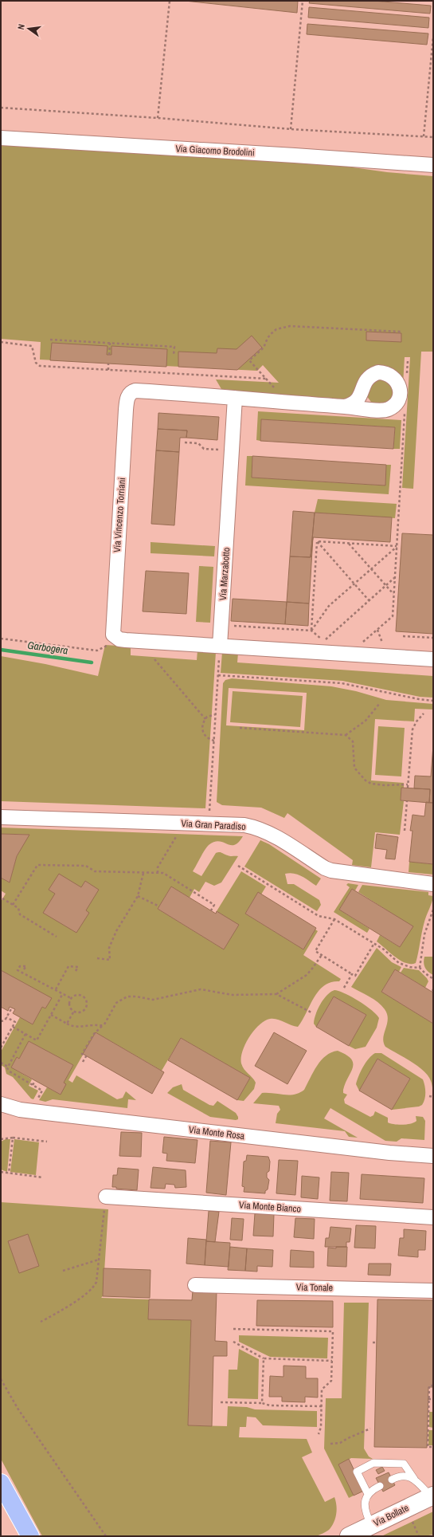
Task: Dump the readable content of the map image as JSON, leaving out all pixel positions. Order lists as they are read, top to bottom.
{
  "streets": {
    "street": [
      "Via Giacomo Brodolini",
      "Via Vincenzo Torriani",
      "Via Marzabotto",
      "Via Gran Paradiso",
      "Via Monte Rosa",
      "Via Monte Bianco",
      "Via Tonale",
      "Via Bollate"
    ]
  },
  "crossings": [
    ["Via Vincenzo Torriani", "Via Marzabotto"]
  ],
  "water": ["Garbogera"],
  "north": "left"
}
